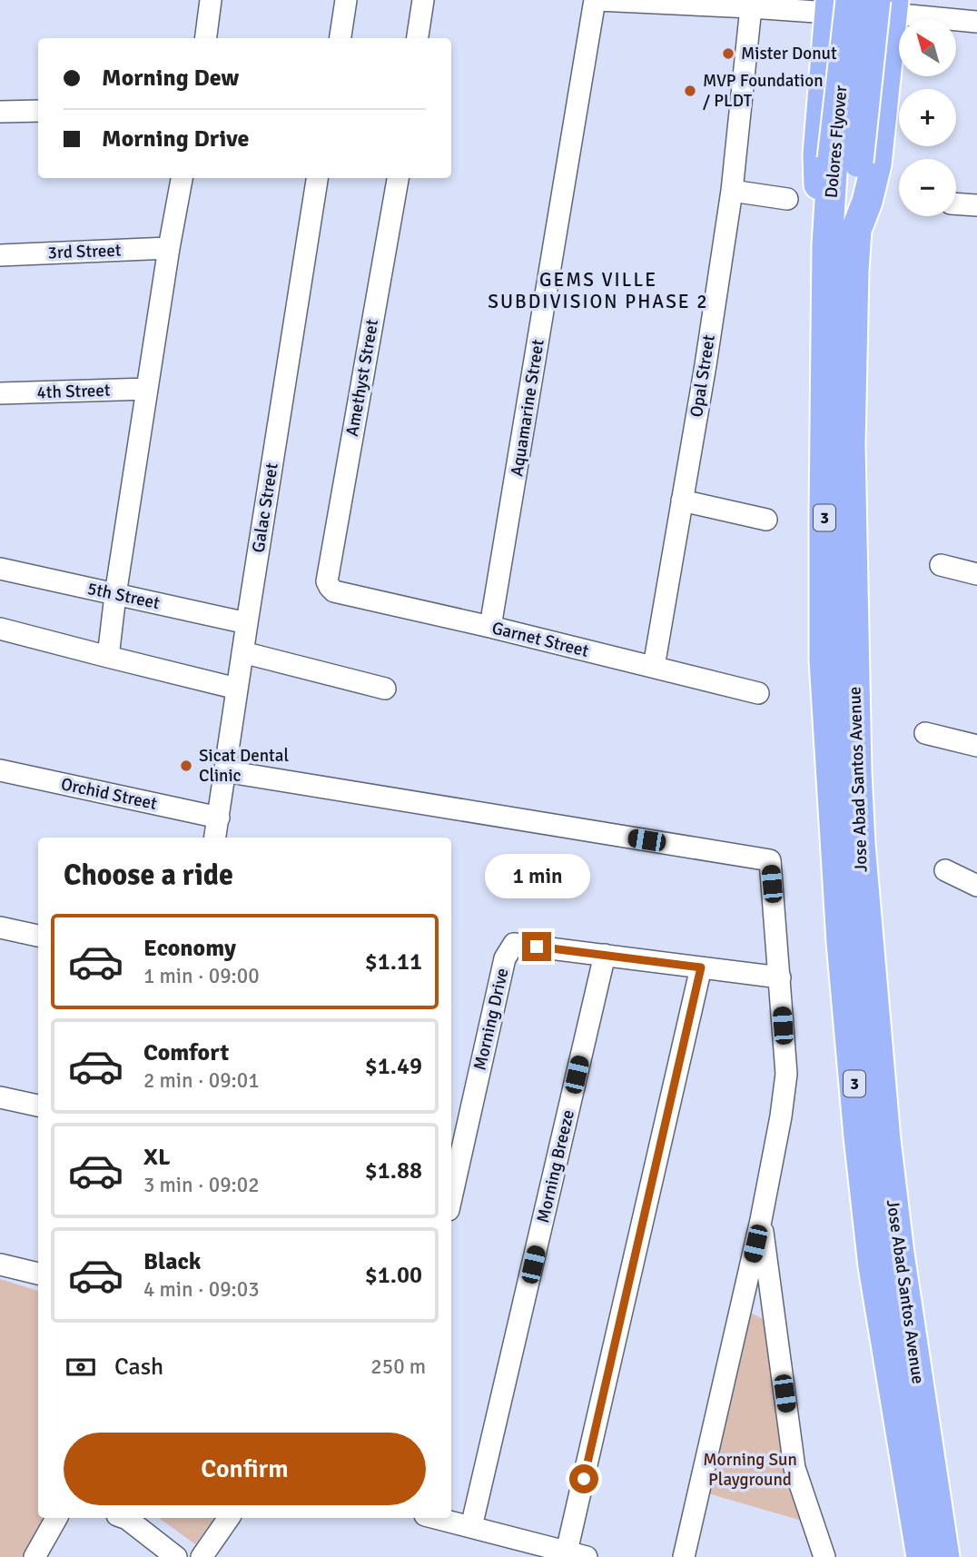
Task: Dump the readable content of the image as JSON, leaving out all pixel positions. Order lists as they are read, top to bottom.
{
  "streets": {
    "highway": ["Dolores Flyover", "3", "Jose Abad Santos Avenue"],
    "street": [
      "3rd Street",
      "Opal Street",
      "Amethyst Street",
      "4th Street",
      "Aquamarine Street",
      "Galac Street",
      "5th Street",
      "Garnet Street",
      "Orchid Street",
      "Morning Drive",
      "Morning Breeze"
    ]
  },
  "crossings": [
    ["Dolores Flyover", "Jose Abad Santos Avenue"],
    ["Opal Street", "Garnet Street"],
    ["Amethyst Street", "Garnet Street"],
    ["Aquamarine Street", "Garnet Street"],
    ["Galac Street", "5th Street"],
    ["Galac Street", "Orchid Street"],
    ["Morning Drive", "Morning Breeze"]
  ],
  "districts": ["GEMS VILLE SUBDIVISION PHASE 2"],
  "parks": ["Morning Sun Playground"],
  "places": ["Mister Donut", "MVP Foundation / PLDT", "Sicat Dental Clinic"],
  "north": "top left",
  "page": {
    "map_buttons": ["+", "−"],
    "banner": ["Morning Dew", "Morning Drive"],
    "heading": "Choose a ride",
    "bubble": "1 min",
    "list": [
      {
        "name": "Economy",
        "note": "1 min · 09:00",
        "value": "$1.11"
      },
      {
        "name": "Comfort",
        "note": "2 min · 09:01",
        "value": "$1.49"
      },
      {
        "name": "XL",
        "note": "3 min · 09:02",
        "value": "$1.88"
      },
      {
        "name": "Black",
        "note": "4 min · 09:03",
        "value": "$1.00"
      }
    ],
    "pay": ["Cash", "250 m"],
    "buttons": "Confirm"
  }
}
